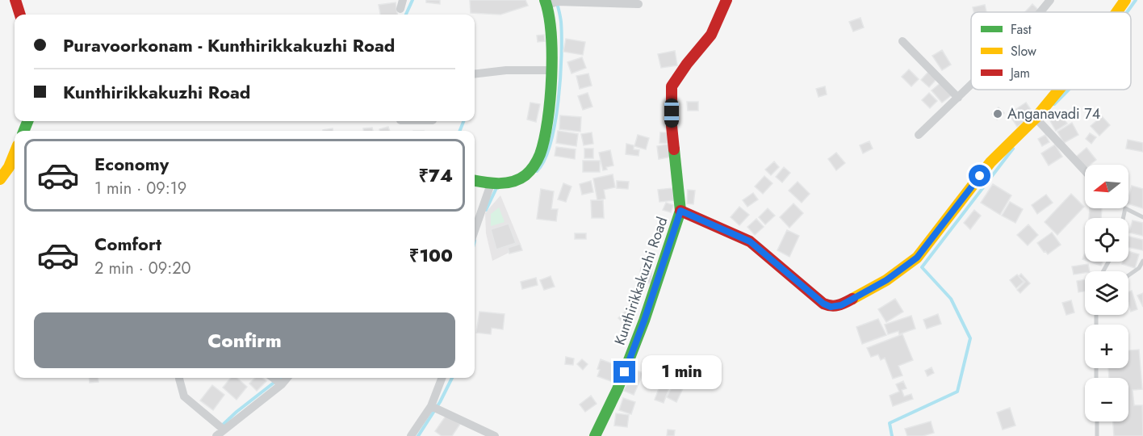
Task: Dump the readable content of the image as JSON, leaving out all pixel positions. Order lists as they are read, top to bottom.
{
  "streets": {
    "street": ["Kunthirikkakuzhi Road"]
  },
  "places": ["Anganavadi 74"],
  "legend": ["Fast", "Slow", "Jam"],
  "north": "left",
  "page": {
    "banner": ["Puravoorkonam - Kunthirikkakuzhi Road", "Kunthirikkakuzhi Road"],
    "list": [
      {
        "name": "Economy",
        "note": "1 min · 09:19",
        "value": "₹74"
      },
      {
        "name": "Comfort",
        "note": "2 min · 09:20",
        "value": "₹100"
      }
    ],
    "map_buttons": ["+", "−"],
    "buttons": "Confirm",
    "bubble": "1 min"
  }
}
